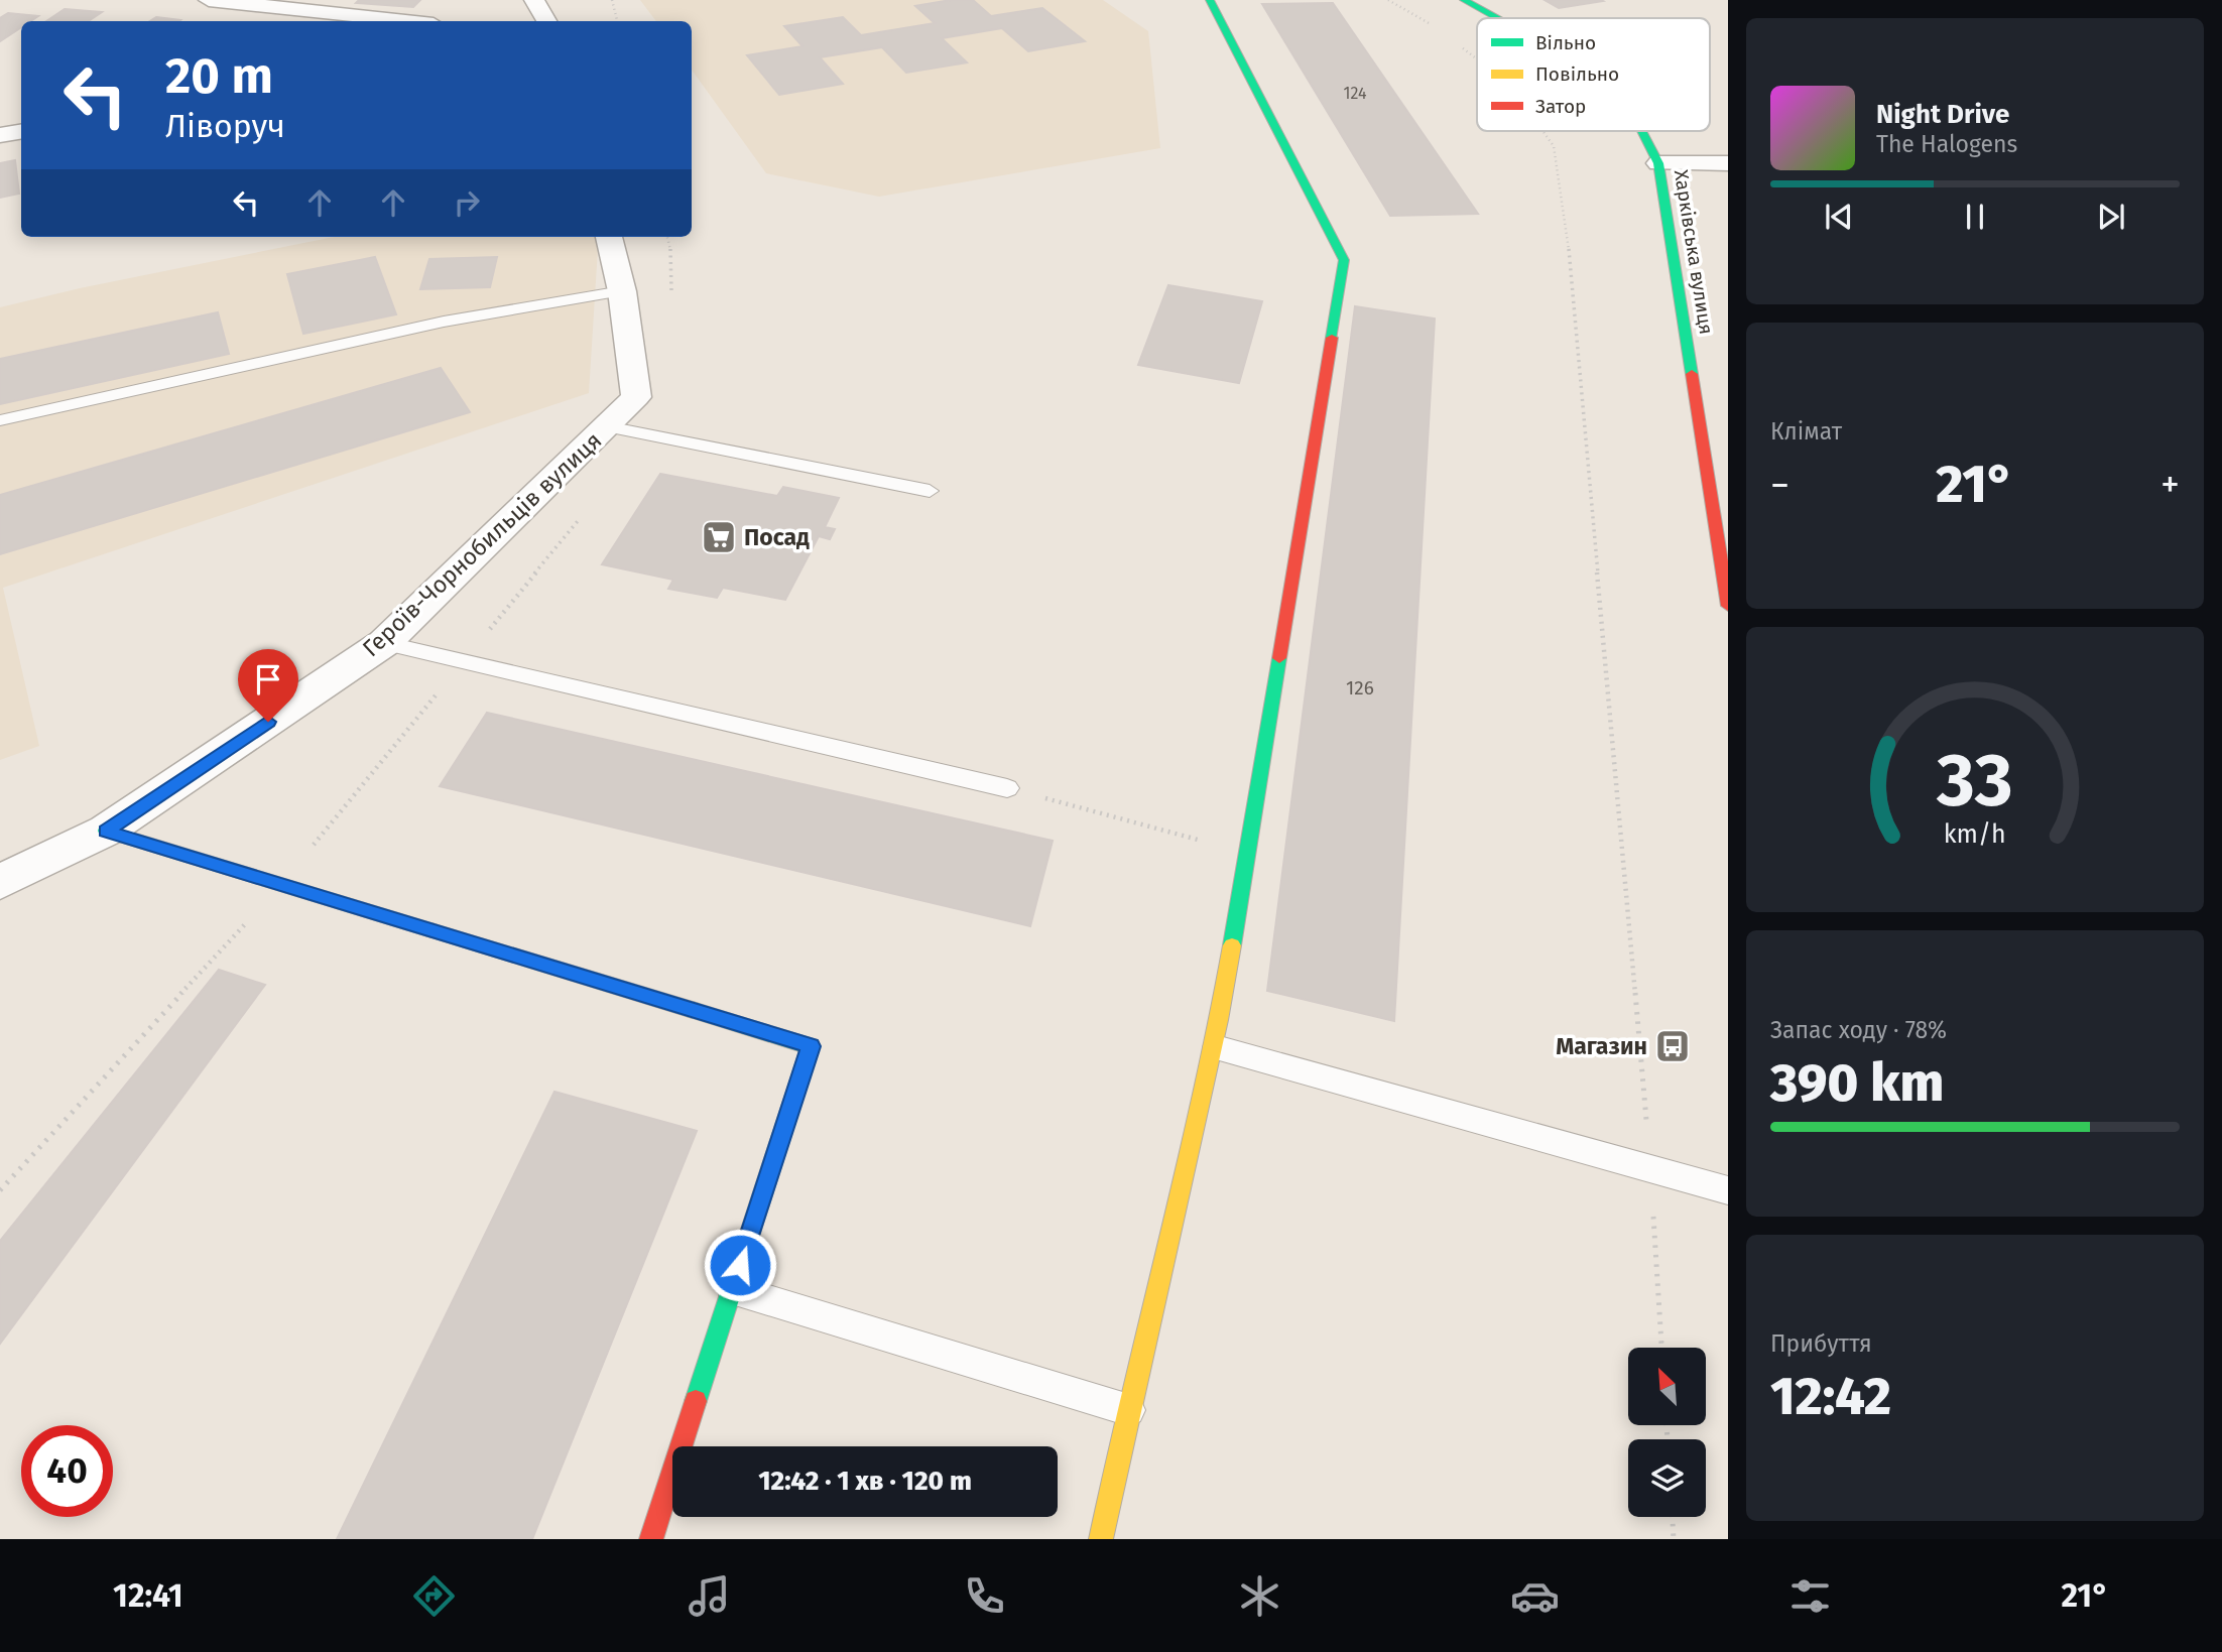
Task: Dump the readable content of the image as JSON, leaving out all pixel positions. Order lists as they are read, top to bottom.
{
  "streets": {
    "street": ["Харківська вулиця", "Героїв-Чорнобильців вулиця"]
  },
  "places": {
    "supermarket": ["Посад"],
    "bus stop": ["Магазин"]
  },
  "house_numbers": ["124", "126"],
  "legend": ["Вільно", "Повільно", "Затор"],
  "north": "top left",
  "page": {
    "turn": ["20 m", "Ліворуч"],
    "song": ["Night Drive", "The Halogens"],
    "tile": [
      "Клімат",
      ["Запас ходу · 78%", "390 km"],
      ["Прибуття", "12:42"]
    ],
    "heat": ["−", "21°", "+"],
    "limit": "40",
    "trip": "12:42 · 1 хв · 120 m",
    "tabs": ["12:41", "21°"],
    "gauge": ["33", "km/h"]
  }
}
